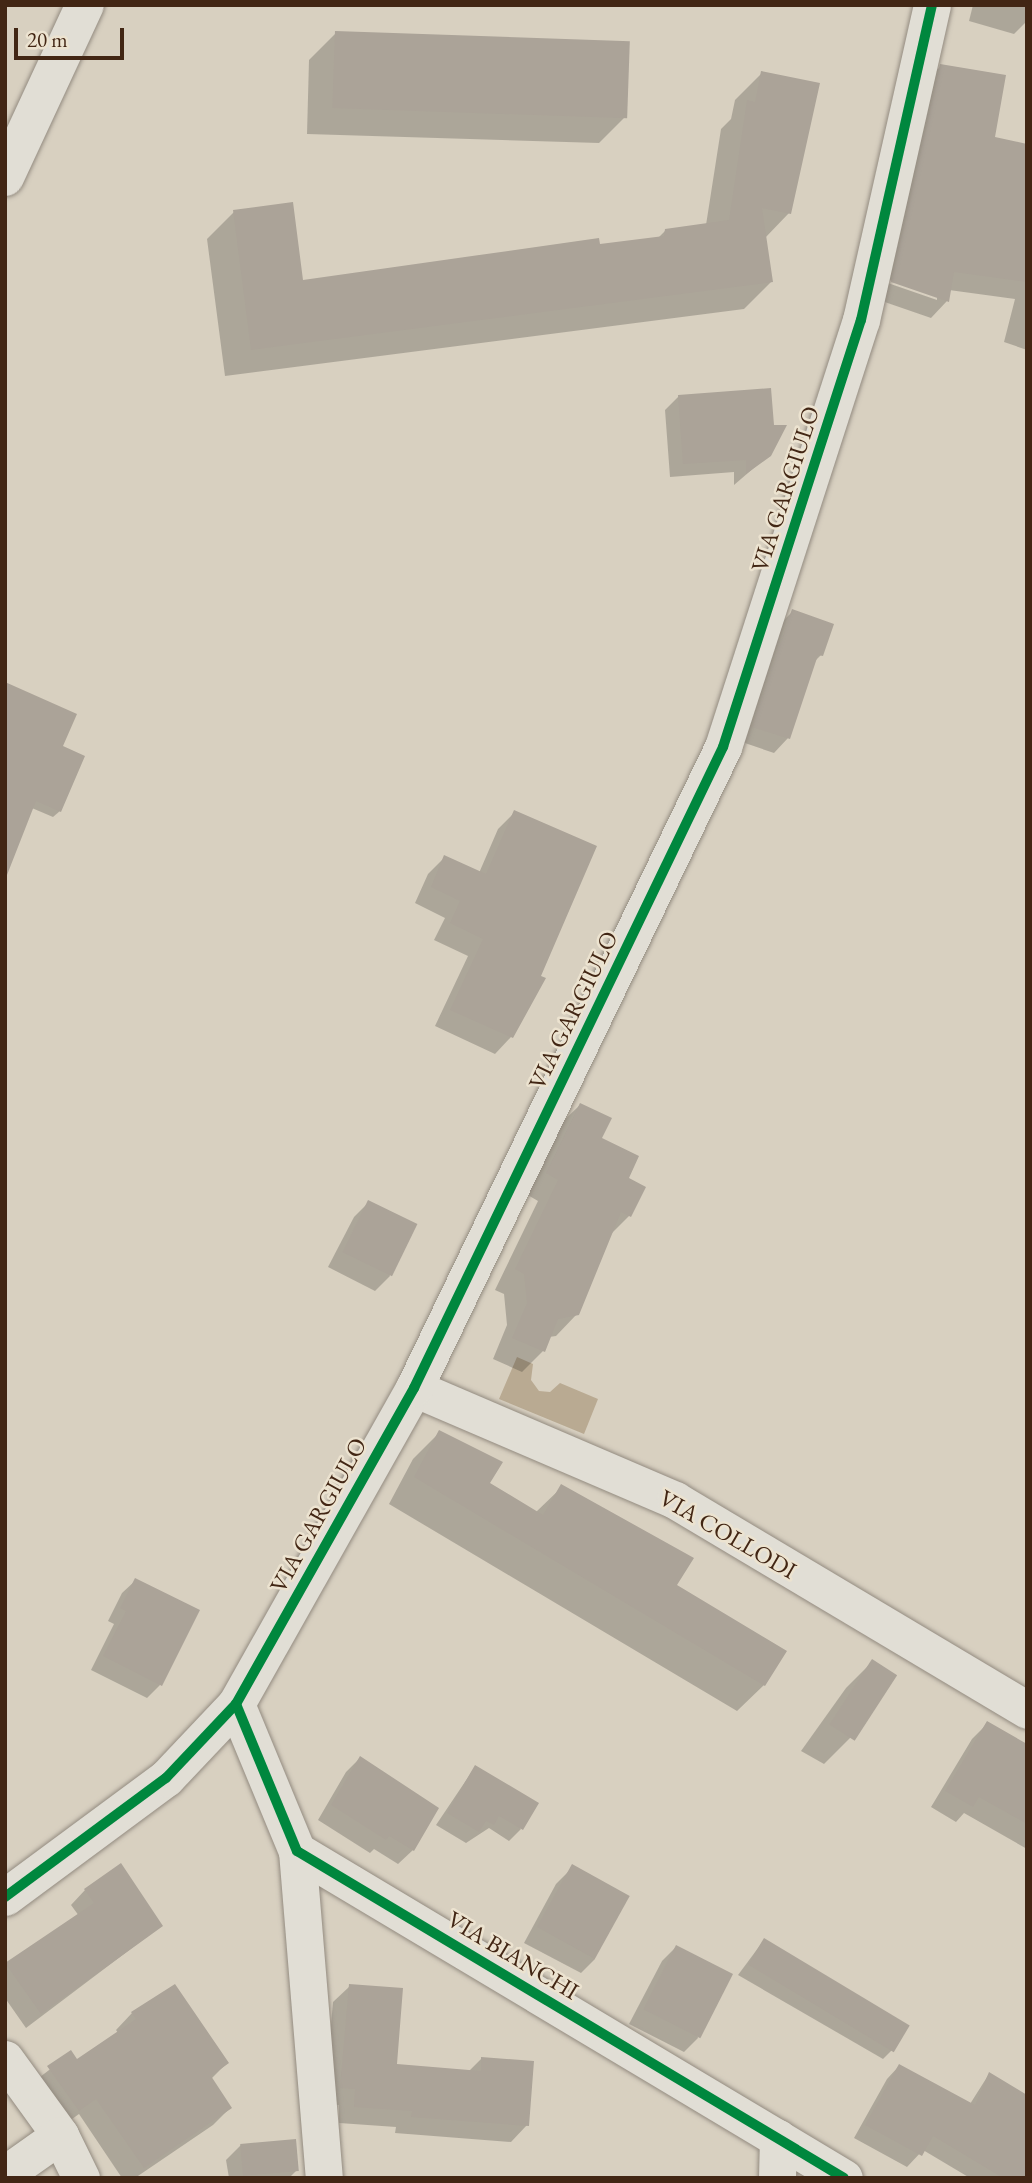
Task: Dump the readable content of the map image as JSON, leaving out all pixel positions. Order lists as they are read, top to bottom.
{
  "streets": {
    "street": ["VIA GARGIULO", "VIA COLLODI", "VIA BIANCHI"]
  },
  "crossings": [
    ["VIA GARGIULO", "VIA COLLODI"]
  ],
  "scale_bar": "20 m"
}
